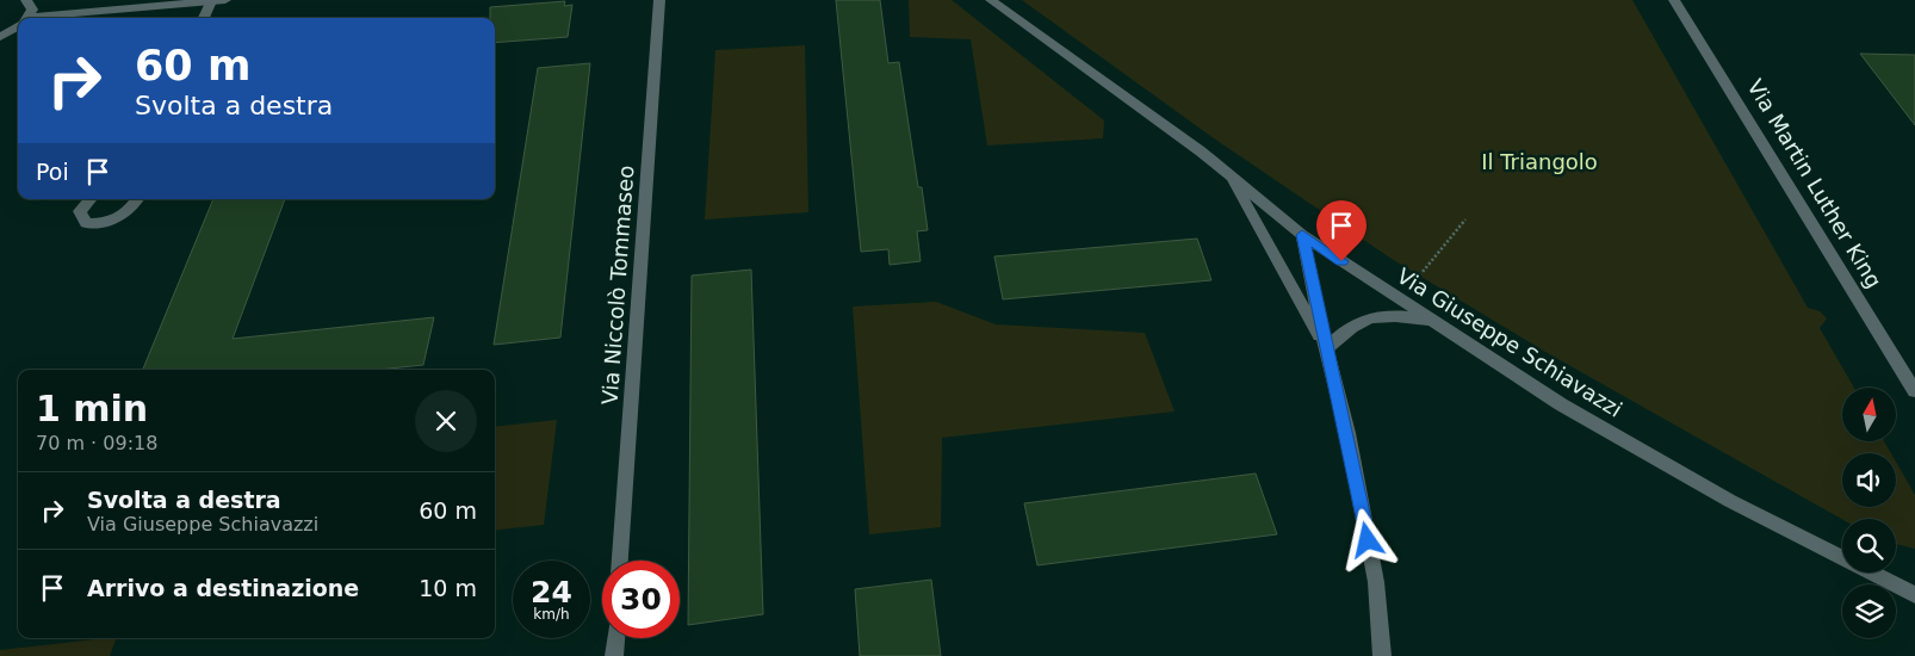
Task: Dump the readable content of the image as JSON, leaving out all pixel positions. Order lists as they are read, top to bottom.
{
  "streets": {
    "street": ["Via Martin Luther King", "Via Niccolò Tommaseo", "Via Giuseppe Schiavazzi"]
  },
  "parks": ["Il Triangolo"],
  "north": "top",
  "page": {
    "turn": ["60 m", "Svolta a destra"],
    "then": "Poi",
    "heading": ["1 min", "70 m · 09:18"],
    "list": [
      {
        "name": "Svolta a destra",
        "note": "Via Giuseppe Schiavazzi",
        "value": "60 m"
      },
      {
        "name": "Arrivo a destinazione",
        "value": "10 m"
      }
    ],
    "speed": "24 km/h",
    "limit": "30"
  }
}
